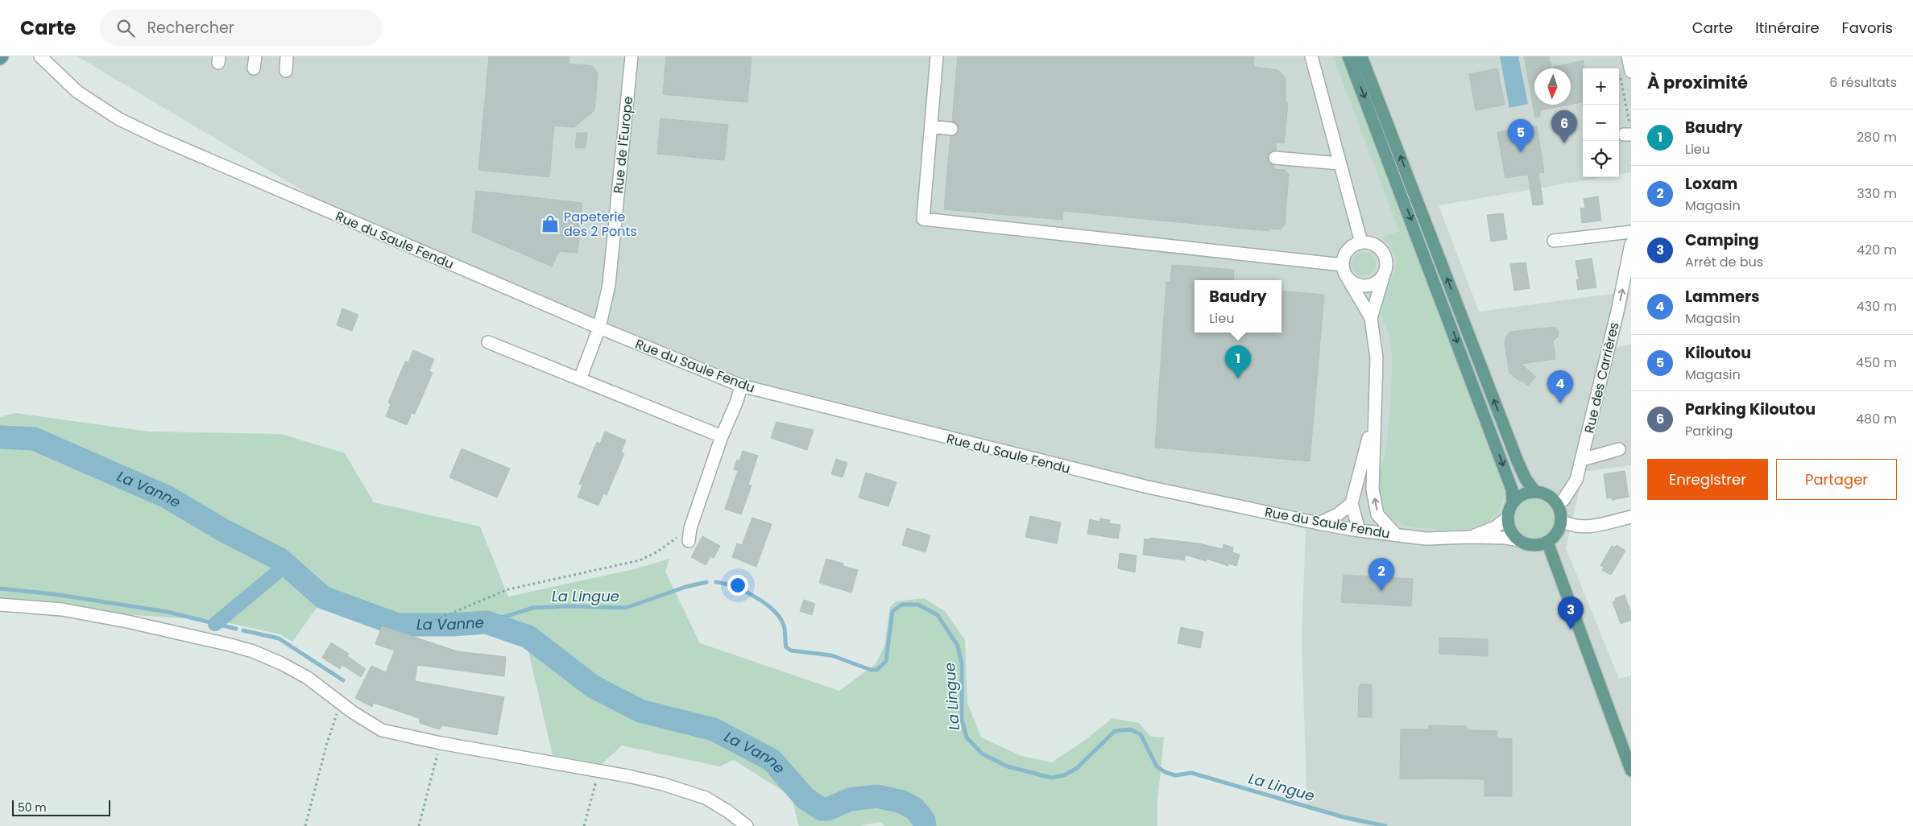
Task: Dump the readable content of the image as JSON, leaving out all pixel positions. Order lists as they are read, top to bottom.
{
  "streets": {
    "street": ["Rue de l'Europe", "Rue du Saule Fendu", "Rue des Carrières"]
  },
  "crossings": [
    ["Rue de l'Europe", "Rue du Saule Fendu"],
    ["Rue du Saule Fendu", "Rue des Carrières"]
  ],
  "one_way": ["Rue des Carrières"],
  "water": ["La Vanne", "La Lingue"],
  "places": {
    "shop": ["Papeterie des 2 Ponts"]
  },
  "scale_bar": "50 m",
  "north": "bottom",
  "page": {
    "header": "Carte",
    "search": "Rechercher",
    "nav": ["Carte", "Itinéraire", "Favoris"],
    "heading": ["À proximité", "6 résultats"],
    "map_buttons": ["+", "−"],
    "list": [
      {
        "mark": "1",
        "name": "Baudry",
        "note": "Lieu",
        "value": "280 m"
      },
      {
        "mark": "2",
        "name": "Loxam",
        "note": "Magasin",
        "value": "330 m"
      },
      {
        "mark": "3",
        "name": "Camping",
        "note": "Arrêt de bus",
        "value": "420 m"
      },
      {
        "mark": "4",
        "name": "Lammers",
        "note": "Magasin",
        "value": "430 m"
      },
      {
        "mark": "5",
        "name": "Kiloutou",
        "note": "Magasin",
        "value": "450 m"
      },
      {
        "mark": "6",
        "name": "Parking Kiloutou",
        "note": "Parking",
        "value": "480 m"
      }
    ],
    "pins": [
      "6",
      "5",
      "1",
      "4",
      "2",
      "3"
    ],
    "popup": ["Baudry", "Lieu"],
    "buttons": ["Enregistrer", "Partager"],
    "scale": "50 m"
  }
}
